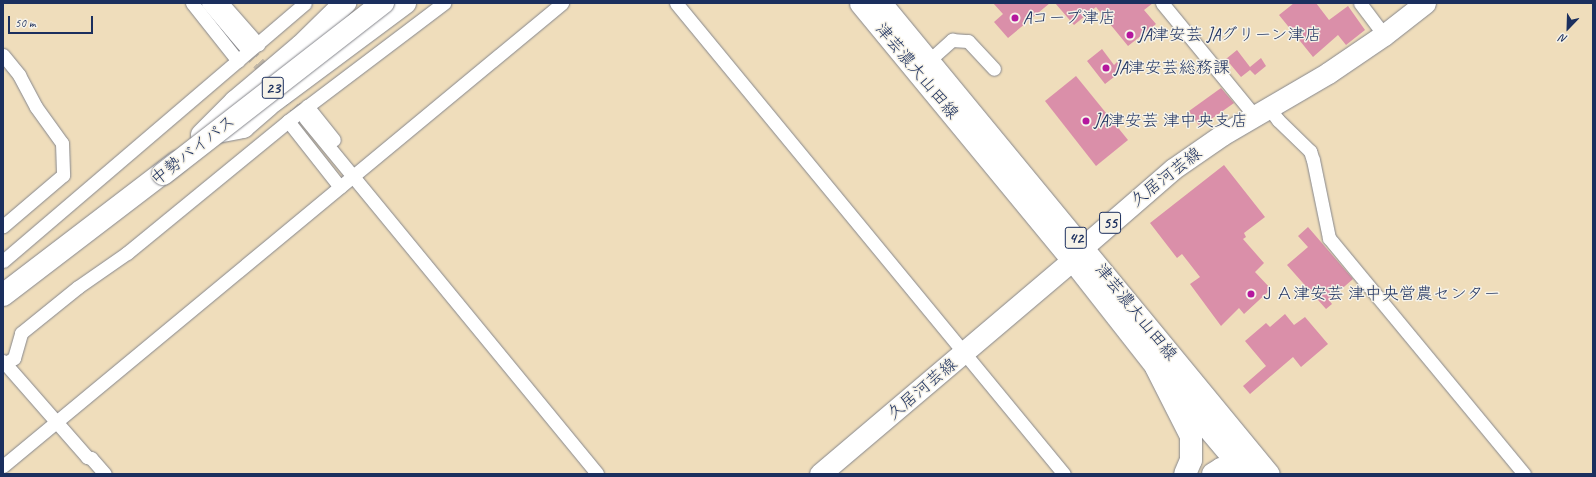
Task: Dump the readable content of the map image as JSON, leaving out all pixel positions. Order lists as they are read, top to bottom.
{
  "streets": {
    "highway": ["23", "中勢バイパス"],
    "main road": [
      "津芸濃大山田線",
      "久居河芸線",
      "55",
      "42"
    ]
  },
  "crossings": [
    ["津芸濃大山田線", "久居河芸線"]
  ],
  "places": [
    "Aコープ津店",
    "JA津安芸 JAグリーン津店",
    "JA津安芸総務課",
    "JA津安芸 津中央支店",
    "ＪＡ津安芸 津中央営農センター"
  ],
  "scale_bar": "50 m",
  "north": "bottom left"
}
